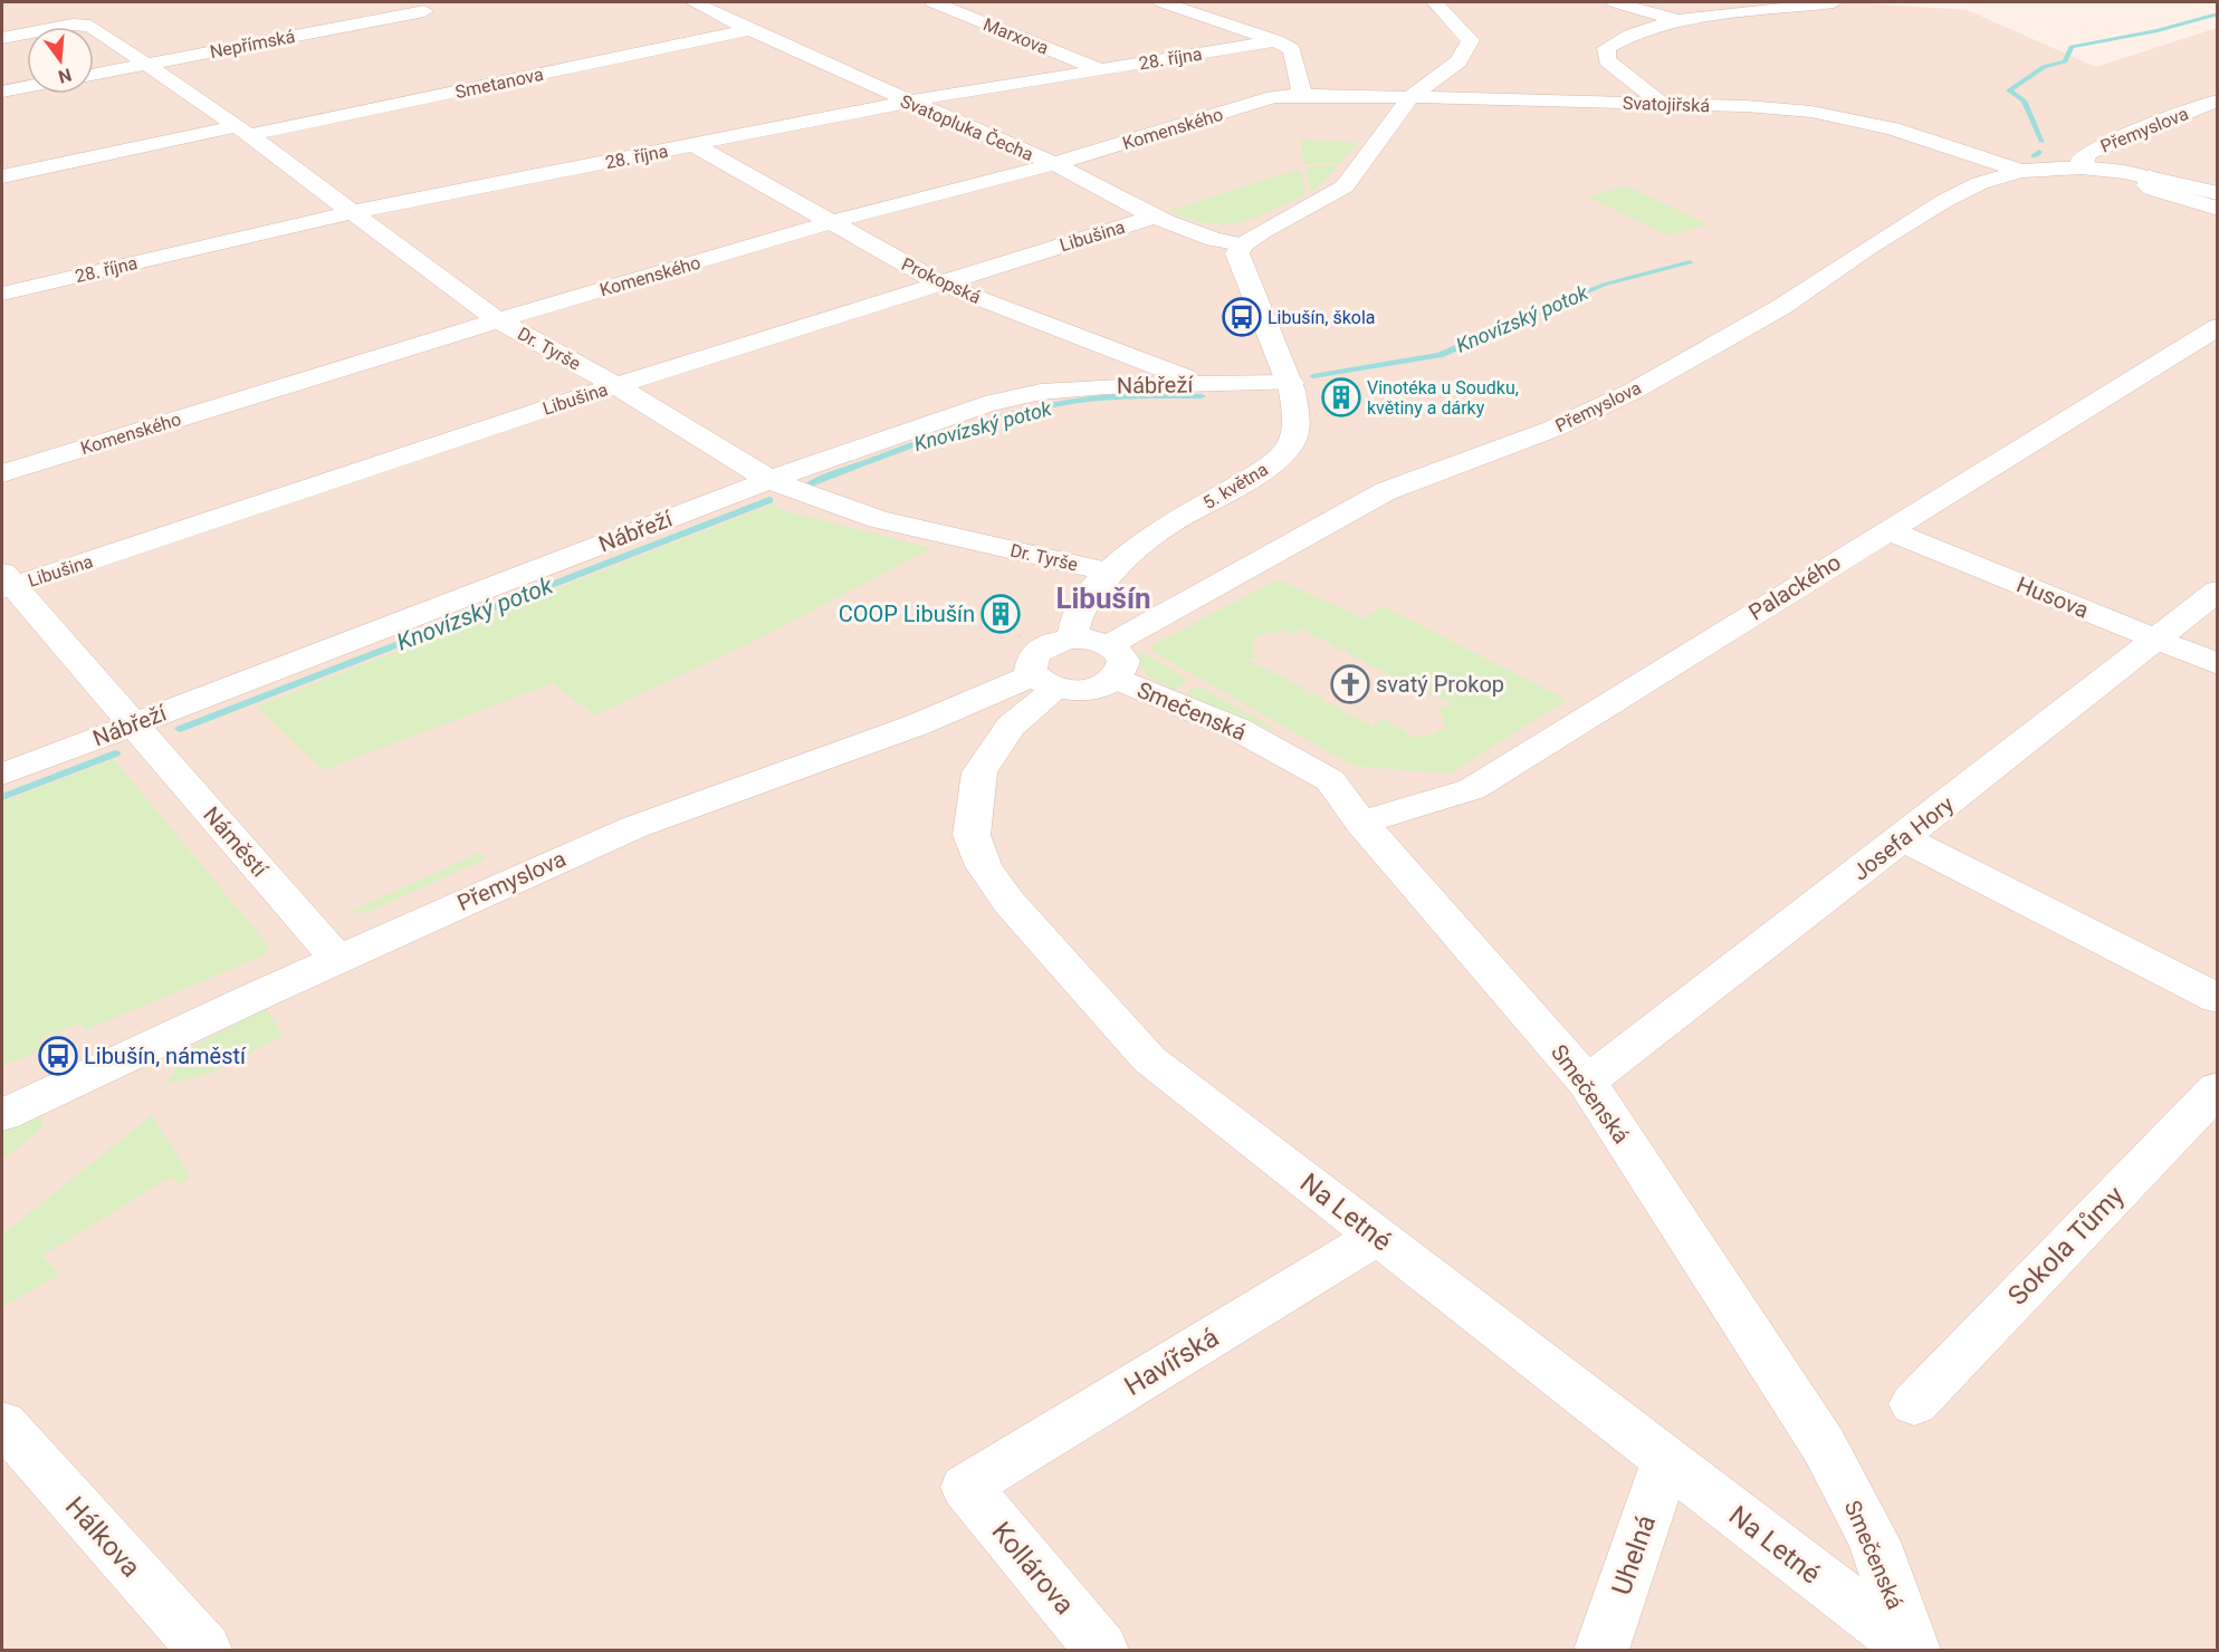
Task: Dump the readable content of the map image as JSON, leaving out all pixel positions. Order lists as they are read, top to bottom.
{
  "streets": {
    "street": [
      "Marxova",
      "Nepřímská",
      "28. října",
      "Smetanova",
      "Svatojiřská",
      "Svatopluka Čecha",
      "Komenského",
      "Přemyslova",
      "Libušina",
      "Prokopská",
      "Dr. Tyrše",
      "Nábřeží",
      "5. května",
      "Palackého",
      "Husova",
      "Smečenská",
      "Josefa Hory",
      "Náměstí",
      "Na Letné",
      "Sokola Tůmy",
      "Havířská",
      "Hálkova",
      "Uhelná",
      "Kollárova"
    ]
  },
  "crossings": [
    ["Marxova", "28. října"],
    ["Nepřímská", "Dr. Tyrše"],
    ["28. října", "Svatopluka Čecha"],
    ["28. října", "Prokopská"],
    ["28. října", "Dr. Tyrše"],
    ["Smetanova", "Svatopluka Čecha"],
    ["Smetanova", "Dr. Tyrše"],
    ["Svatojiřská", "Komenského"],
    ["Svatojiřská", "Přemyslova"],
    ["Svatopluka Čecha", "Komenského"],
    ["Svatopluka Čecha", "Libušina"],
    ["Svatopluka Čecha", "5. května"],
    ["Komenského", "Prokopská"],
    ["Komenského", "Dr. Tyrše"],
    ["Přemyslova", "Smečenská"],
    ["Přemyslova", "Náměstí"],
    ["Přemyslova", "Na Letné"],
    ["Libušina", "Prokopská"],
    ["Libušina", "Dr. Tyrše"],
    ["Libušina", "Náměstí"],
    ["Prokopská", "Nábřeží"],
    ["Dr. Tyrše", "Nábřeží"],
    ["Dr. Tyrše", "5. května"],
    ["Nábřeží", "5. května"],
    ["Nábřeží", "Náměstí"],
    ["Palackého", "Husova"],
    ["Palackého", "Smečenská"],
    ["Husova", "Josefa Hory"],
    ["Smečenská", "Josefa Hory"],
    ["Smečenská", "Na Letné"],
    ["Na Letné", "Havířská"],
    ["Na Letné", "Uhelná"],
    ["Havířská", "Kollárova"]
  ],
  "districts": ["Libušín"],
  "water": ["Knovízský potok"],
  "places": {
    "bus stop": ["Libušín, škola", "Libušín, náměstí"],
    "building": ["Vinotéka u Soudku, květiny a dárky", "COOP Libušín"],
    "church": ["svatý Prokop"]
  },
  "north": "bottom"
}
